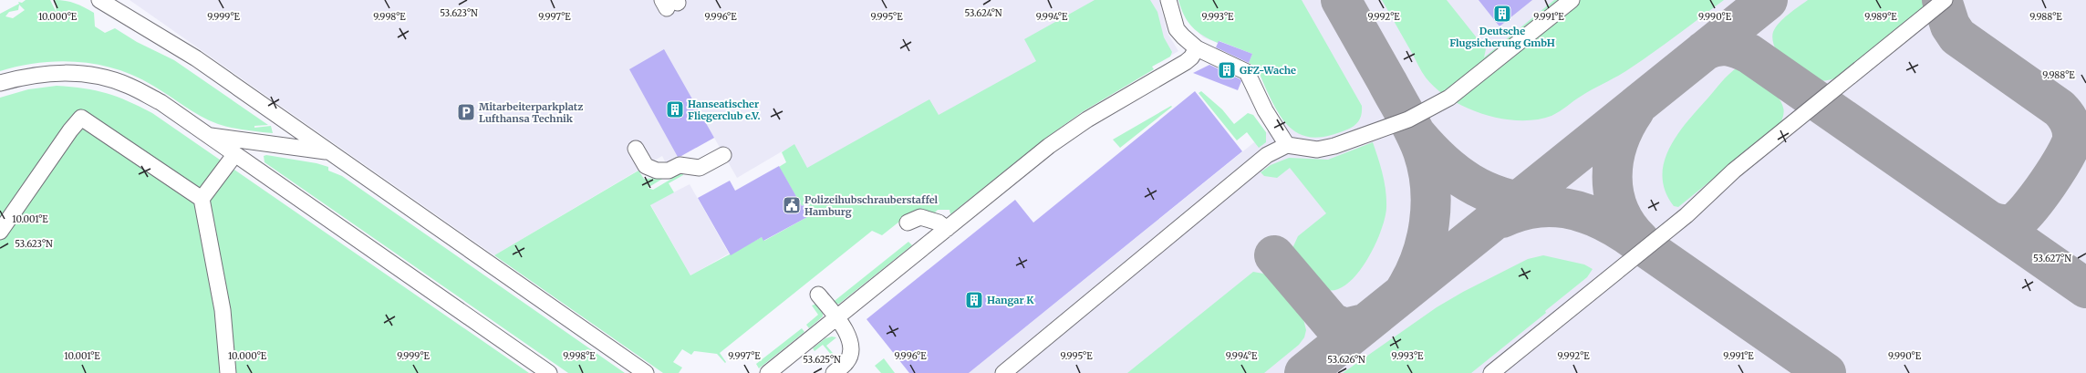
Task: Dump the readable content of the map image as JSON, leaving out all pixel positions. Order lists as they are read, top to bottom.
{
  "places": {
    "building": [
      "Deutsche Flugsicherung GmbH",
      "GFZ-Wache",
      "Hanseatischer Fliegerclub e.V.",
      "Hangar K"
    ],
    "parking": ["Mitarbeiterparkplatz Lufthansa Technik"],
    "public building": ["Polizeihubschrauberstaffel Hamburg"]
  },
  "coordinates": [
    "53.623°N",
    "53.624°N",
    "10.000°E",
    "9.999°E",
    "9.998°E",
    "9.997°E",
    "9.995°E",
    "9.993°E",
    "9.991°E",
    "9.990°E",
    "9.989°E",
    "9.988°E",
    "9.996°E",
    "9.994°E",
    "9.992°E",
    "10.001°E",
    "53.627°N",
    "53.625°N",
    "53.626°N"
  ]
}
